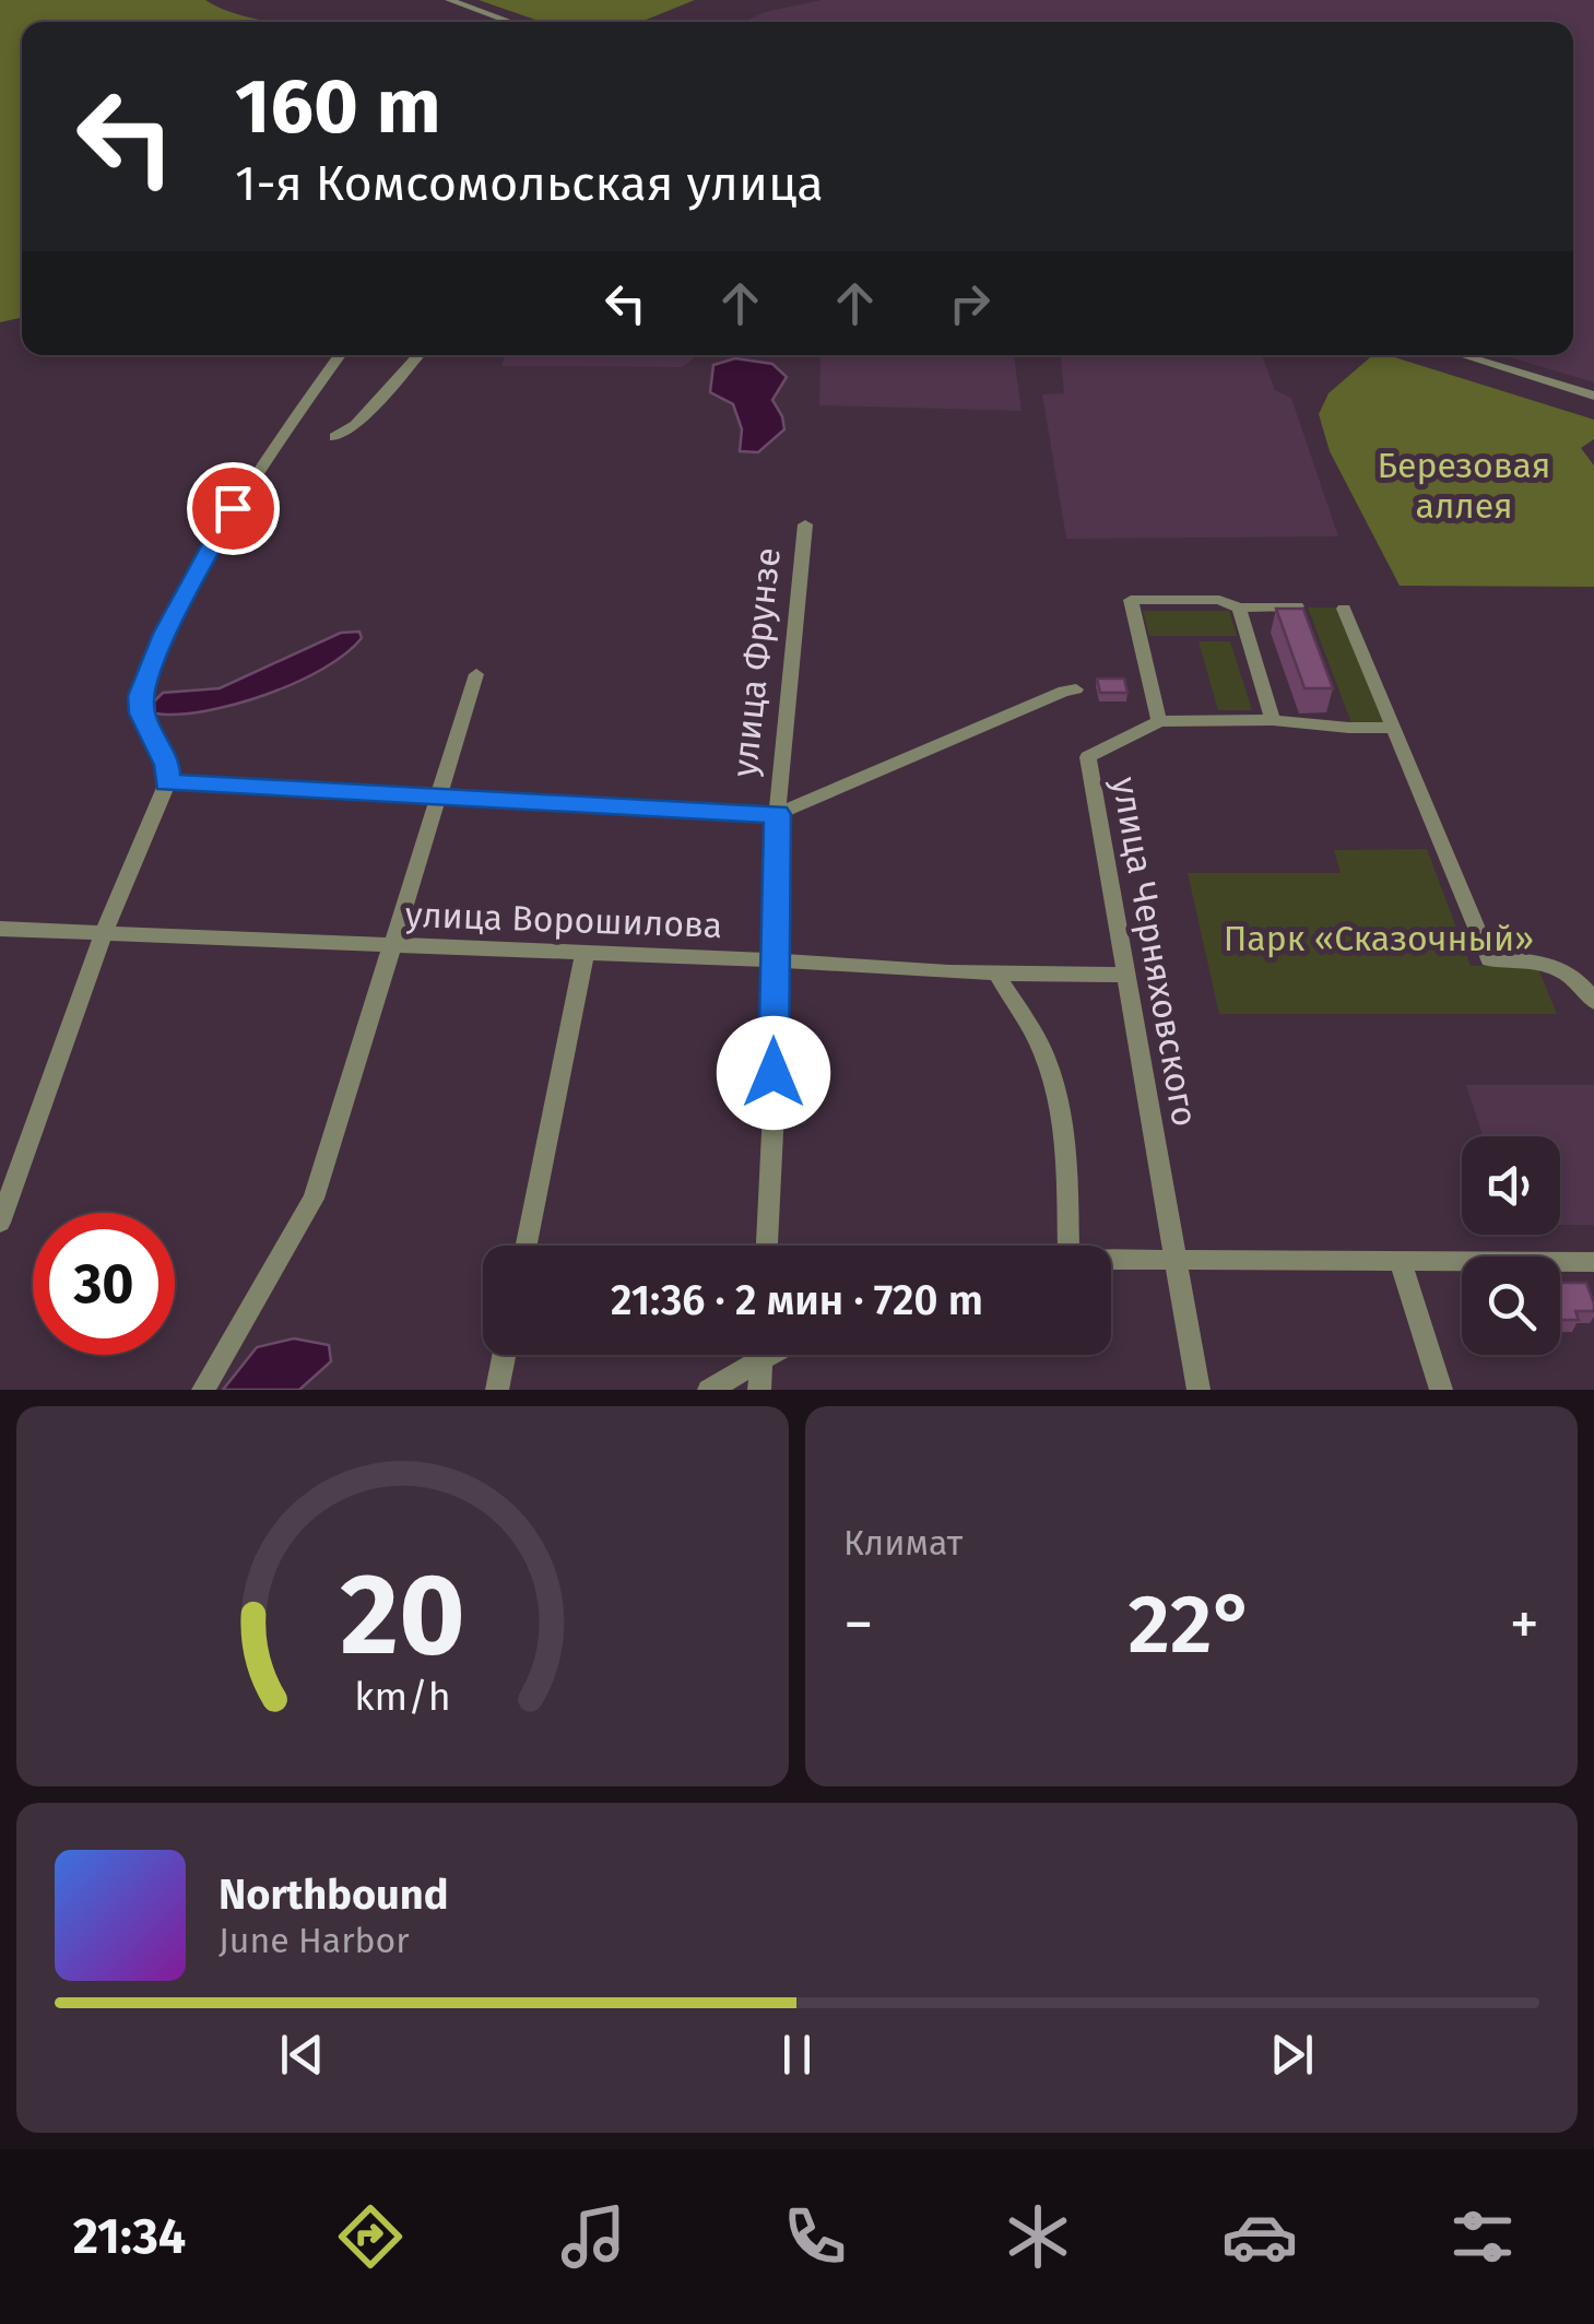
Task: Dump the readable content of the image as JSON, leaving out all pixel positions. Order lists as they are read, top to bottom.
{
  "streets": {
    "street": ["улица Фрунзе", "улица Ворошилова", "улица Черняховского"]
  },
  "crossings": [
    ["улица Фрунзе", "улица Ворошилова"],
    ["улица Ворошилова", "улица Черняховского"]
  ],
  "parks": ["Березовая аллея", "Парк «Сказочный»"],
  "page": {
    "turn": ["160 m", "1-я Комсомольская улица"],
    "limit": "30",
    "trip": "21:36 · 2 мин · 720 m",
    "tile": "Климат",
    "heat": ["−", "22°", "+"],
    "song": ["Northbound", "June Harbor"],
    "tabs": "21:34",
    "gauge": ["20", "km/h"]
  }
}
